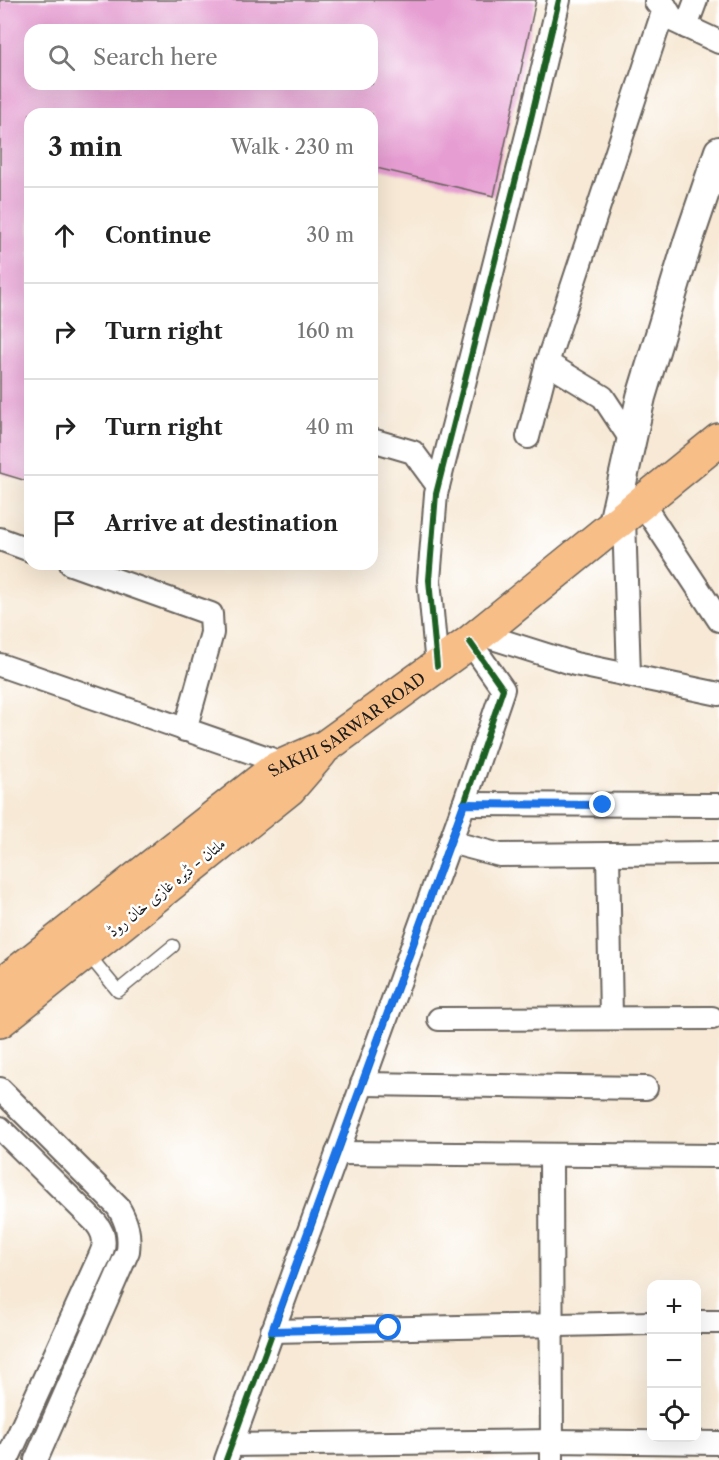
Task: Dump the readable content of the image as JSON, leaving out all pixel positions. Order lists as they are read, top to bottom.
{
  "streets": {
    "highway": ["SAKHI SARWAR ROAD", "ملتان - ڈیرہ غازی خان روڈ"]
  },
  "crossings": [
    ["SAKHI SARWAR ROAD", "ملتان - ڈیرہ غازی خان روڈ"]
  ],
  "page": {
    "search": "Search here",
    "heading": ["3 min", "Walk · 230 m"],
    "list": [
      ["Continue", "30 m"],
      ["Turn right", "160 m"],
      ["Turn right", "40 m"],
      "Arrive at destination"
    ],
    "map_buttons": ["+", "−"]
  }
}
